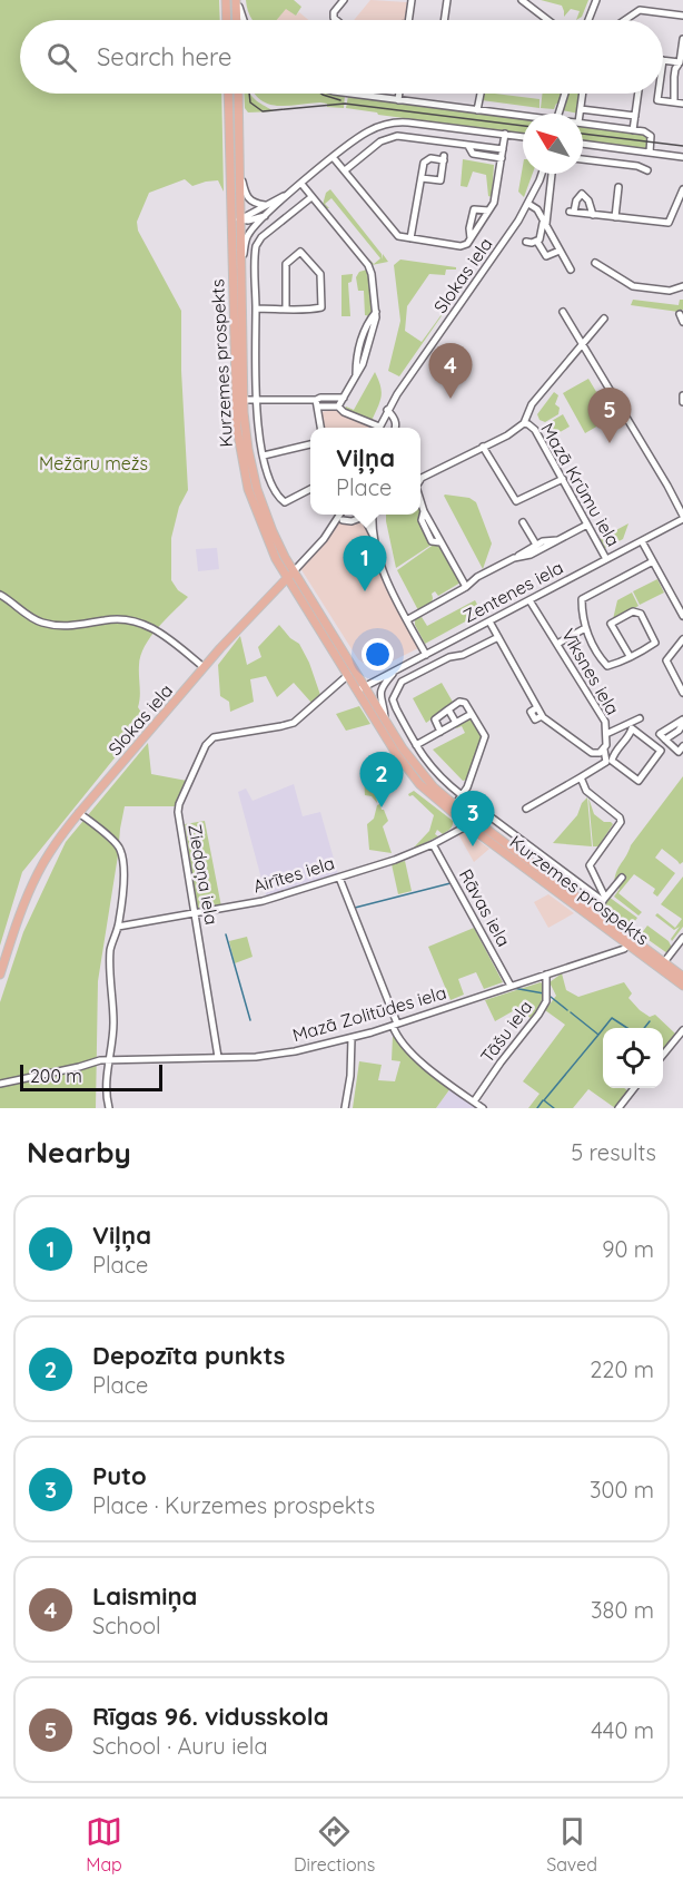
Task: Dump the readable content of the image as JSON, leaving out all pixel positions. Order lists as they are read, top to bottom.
{
  "streets": {
    "main road": ["Slokas iela", "Kurzemes prospekts"],
    "street": [
      "Mazā Krūmu iela",
      "Zentenes iela",
      "Vīksnes iela",
      "Ziedoņa iela",
      "Airītes iela",
      "Rāvas iela",
      "Mazā Zolitūdes iela",
      "Tāšu iela"
    ]
  },
  "crossings": [
    ["Slokas iela", "Kurzemes prospekts"],
    ["Kurzemes prospekts", "Zentenes iela"],
    ["Kurzemes prospekts", "Ziedoņa iela"],
    ["Kurzemes prospekts", "Airītes iela"],
    ["Kurzemes prospekts", "Mazā Zolitūdes iela"],
    ["Mazā Krūmu iela", "Zentenes iela"],
    ["Zentenes iela", "Vīksnes iela"],
    ["Ziedoņa iela", "Airītes iela"],
    ["Ziedoņa iela", "Mazā Zolitūdes iela"],
    ["Airītes iela", "Rāvas iela"],
    ["Rāvas iela", "Mazā Zolitūdes iela"],
    ["Mazā Zolitūdes iela", "Tāšu iela"]
  ],
  "parks": ["Mežāru mežs"],
  "scale_bar": "200 m",
  "north": "top left",
  "page": {
    "search": "Search here",
    "pins": [
      "4",
      "5",
      "1",
      "2",
      "3"
    ],
    "popup": ["Viļņa", "Place"],
    "scale": "200 m",
    "heading": ["Nearby", "5 results"],
    "list": [
      {
        "mark": "1",
        "name": "Viļņa",
        "note": "Place",
        "value": "90 m"
      },
      {
        "mark": "2",
        "name": "Depozīta punkts",
        "note": "Place",
        "value": "220 m"
      },
      {
        "mark": "3",
        "name": "Puto",
        "note": "Place · Kurzemes prospekts",
        "value": "300 m"
      },
      {
        "mark": "4",
        "name": "Laismiņa",
        "note": "School",
        "value": "380 m"
      },
      {
        "mark": "5",
        "name": "Rīgas 96. vidusskola",
        "note": "School · Auru iela",
        "value": "440 m"
      }
    ],
    "nav": ["Map", "Directions", "Saved"]
  }
}
